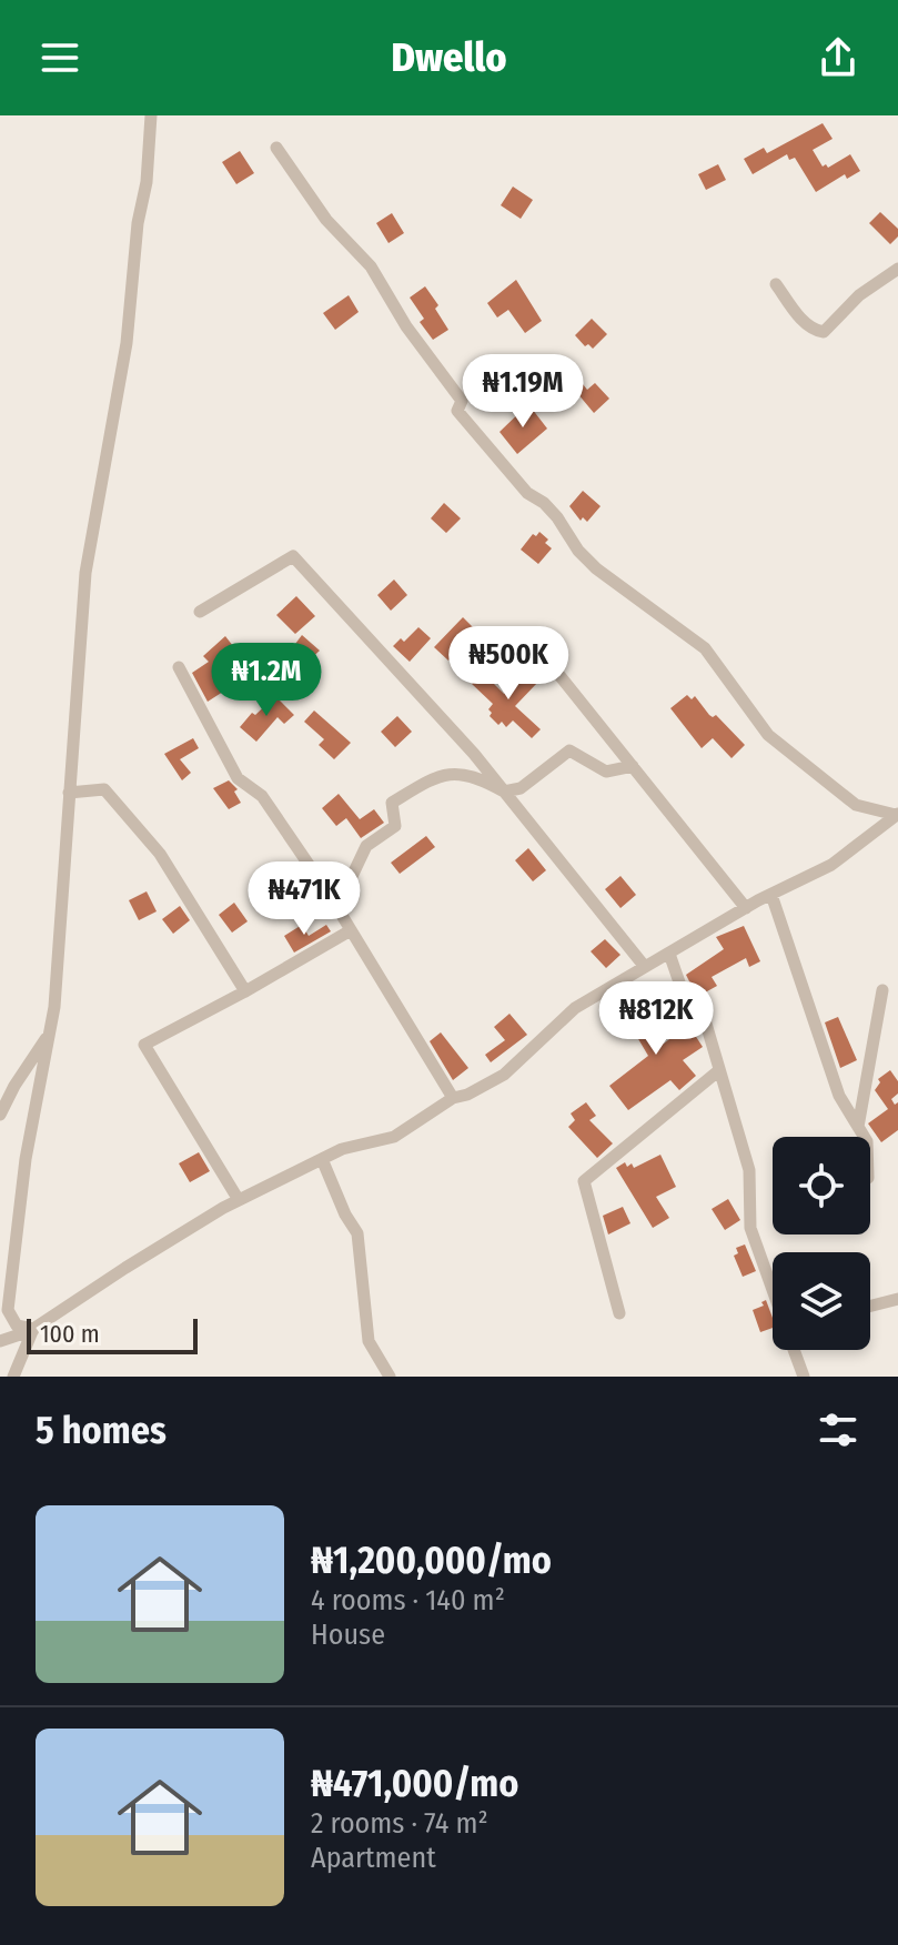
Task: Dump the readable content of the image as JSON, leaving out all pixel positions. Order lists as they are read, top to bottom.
{
  "scale_bar": "100 m",
  "page": {
    "header": "Dwello",
    "price": [
      "₦1.19M",
      "₦500K",
      "₦1.2M",
      "₦471K",
      "₦812K"
    ],
    "scale": "100 m",
    "heading": "5 homes",
    "list": [
      {
        "name": "₦1,200,000/mo",
        "note": "4 rooms · 140 m² · House"
      },
      {
        "name": "₦471,000/mo",
        "note": "2 rooms · 74 m² · Apartment"
      }
    ]
  }
}
